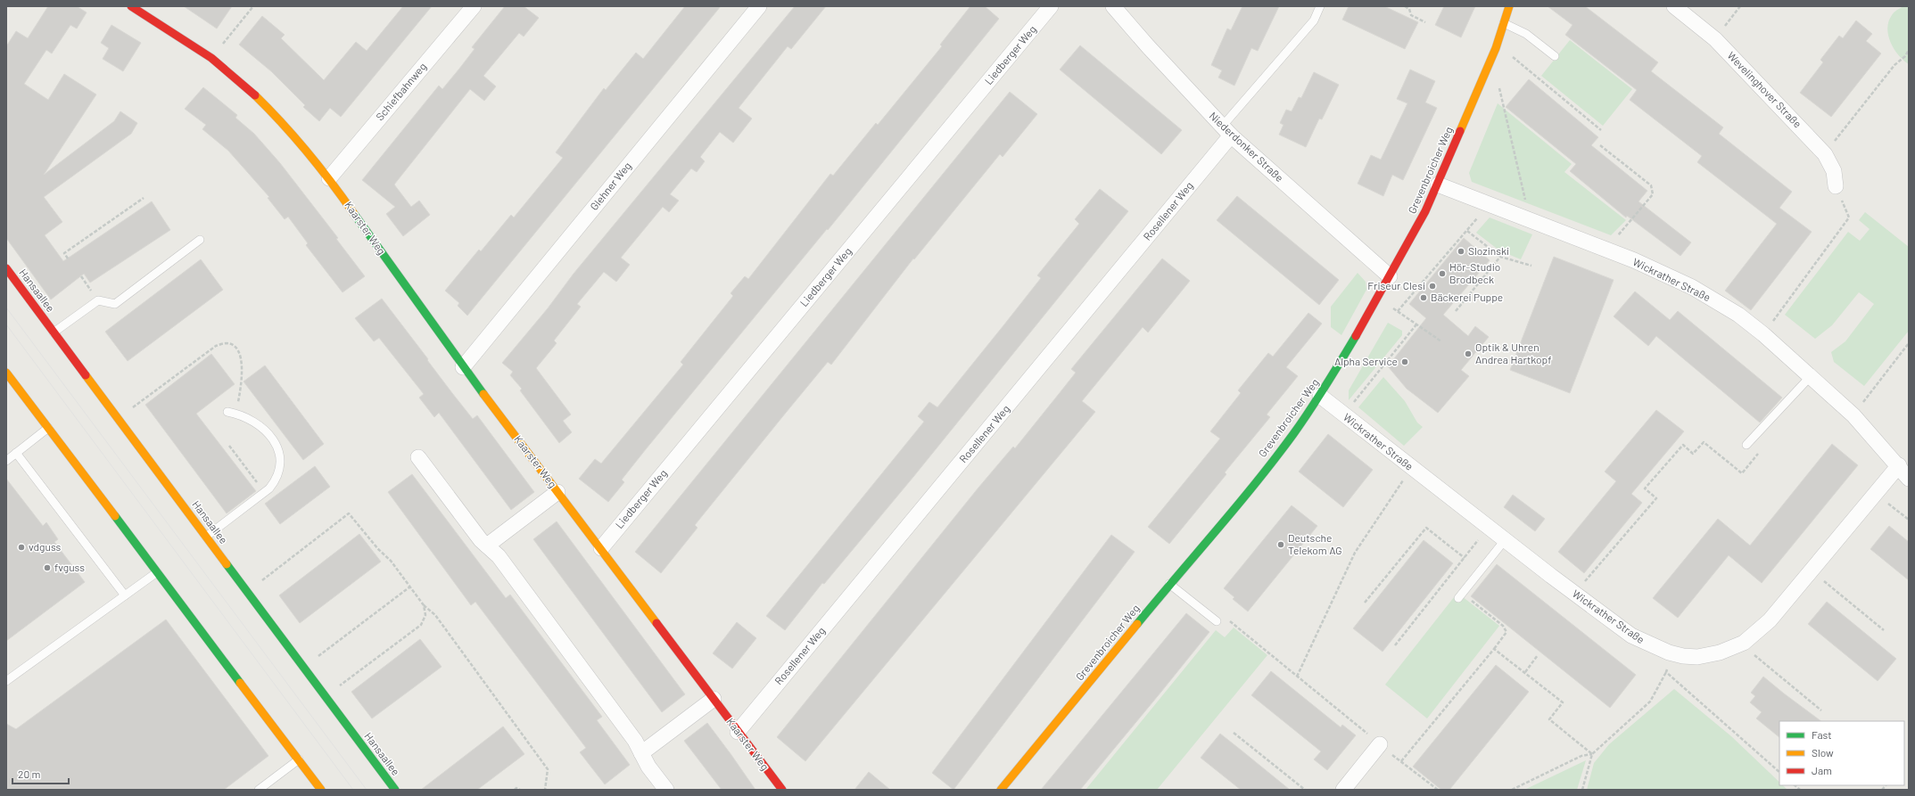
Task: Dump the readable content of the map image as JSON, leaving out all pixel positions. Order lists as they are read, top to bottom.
{
  "streets": {
    "street": [
      "Liedberger Weg",
      "Wevelinghover Straße",
      "Schiefbahnweg",
      "Niederdonker Straße",
      "Grevenbroicher Weg",
      "Glehner Weg",
      "Rosellener Weg",
      "Kaarster Weg",
      "Wickrather Straße",
      "Hansaallee"
    ]
  },
  "crossings": [
    ["Liedberger Weg", "Kaarster Weg"],
    ["Schiefbahnweg", "Kaarster Weg"],
    ["Niederdonker Straße", "Grevenbroicher Weg"],
    ["Niederdonker Straße", "Rosellener Weg"],
    ["Grevenbroicher Weg", "Wickrather Straße"],
    ["Glehner Weg", "Kaarster Weg"],
    ["Rosellener Weg", "Kaarster Weg"]
  ],
  "places": [
    "Slozinski",
    "Hör-Studio Brodbeck",
    "Friseur Clesi",
    "Bäckerei Puppe",
    "Optik & Uhren Andrea Hartkopf",
    "Alpha Service",
    "Deutsche Telekom AG",
    "vdguss",
    "fvguss"
  ],
  "legend": ["Fast", "Slow", "Jam"],
  "scale_bar": "20 m"
}
